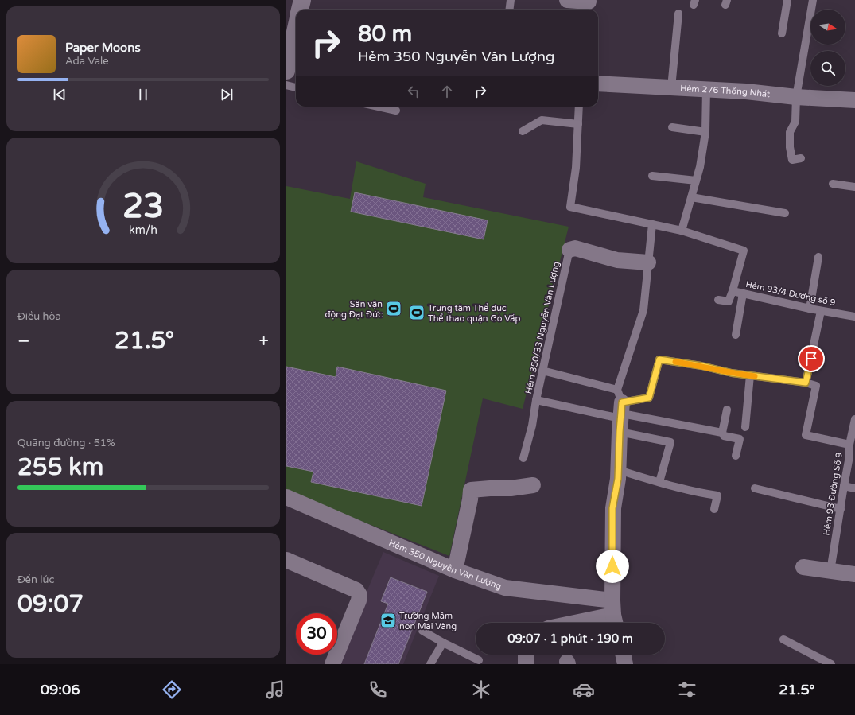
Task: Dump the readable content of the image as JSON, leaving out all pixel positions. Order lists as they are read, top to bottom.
{
  "streets": {
    "street": ["Hẻm 276 Thống Nhất", "Hẻm 350 Nguyễn Văn Lượng"],
    "lane": ["Hẻm 93/4 Đường số 9", "Hẻm 350/33 Nguyễn Văn Lượng", "Hẻm 93 Đường Số 9"]
  },
  "places": {
    "sports": ["Sân vận động Đạt Đức", "Trung tâm Thể dục Thể thao quận Gò Vấp"],
    "school or university": ["Trường Mầm non Mai Vàng"]
  },
  "north": "right",
  "page": {
    "turn": ["80 m", "Hẻm 350 Nguyễn Văn Lượng"],
    "song": ["Paper Moons", "Ada Vale"],
    "tile": [
      "Điều hòa",
      ["Quãng đường · 51%", "255 km"],
      ["Đến lúc", "09:07"]
    ],
    "heat": ["−", "21.5°", "+"],
    "limit": "30",
    "trip": "09:07 · 1 phút · 190 m",
    "tabs": ["09:06", "21.5°"],
    "gauge": ["23", "km/h"]
  }
}
